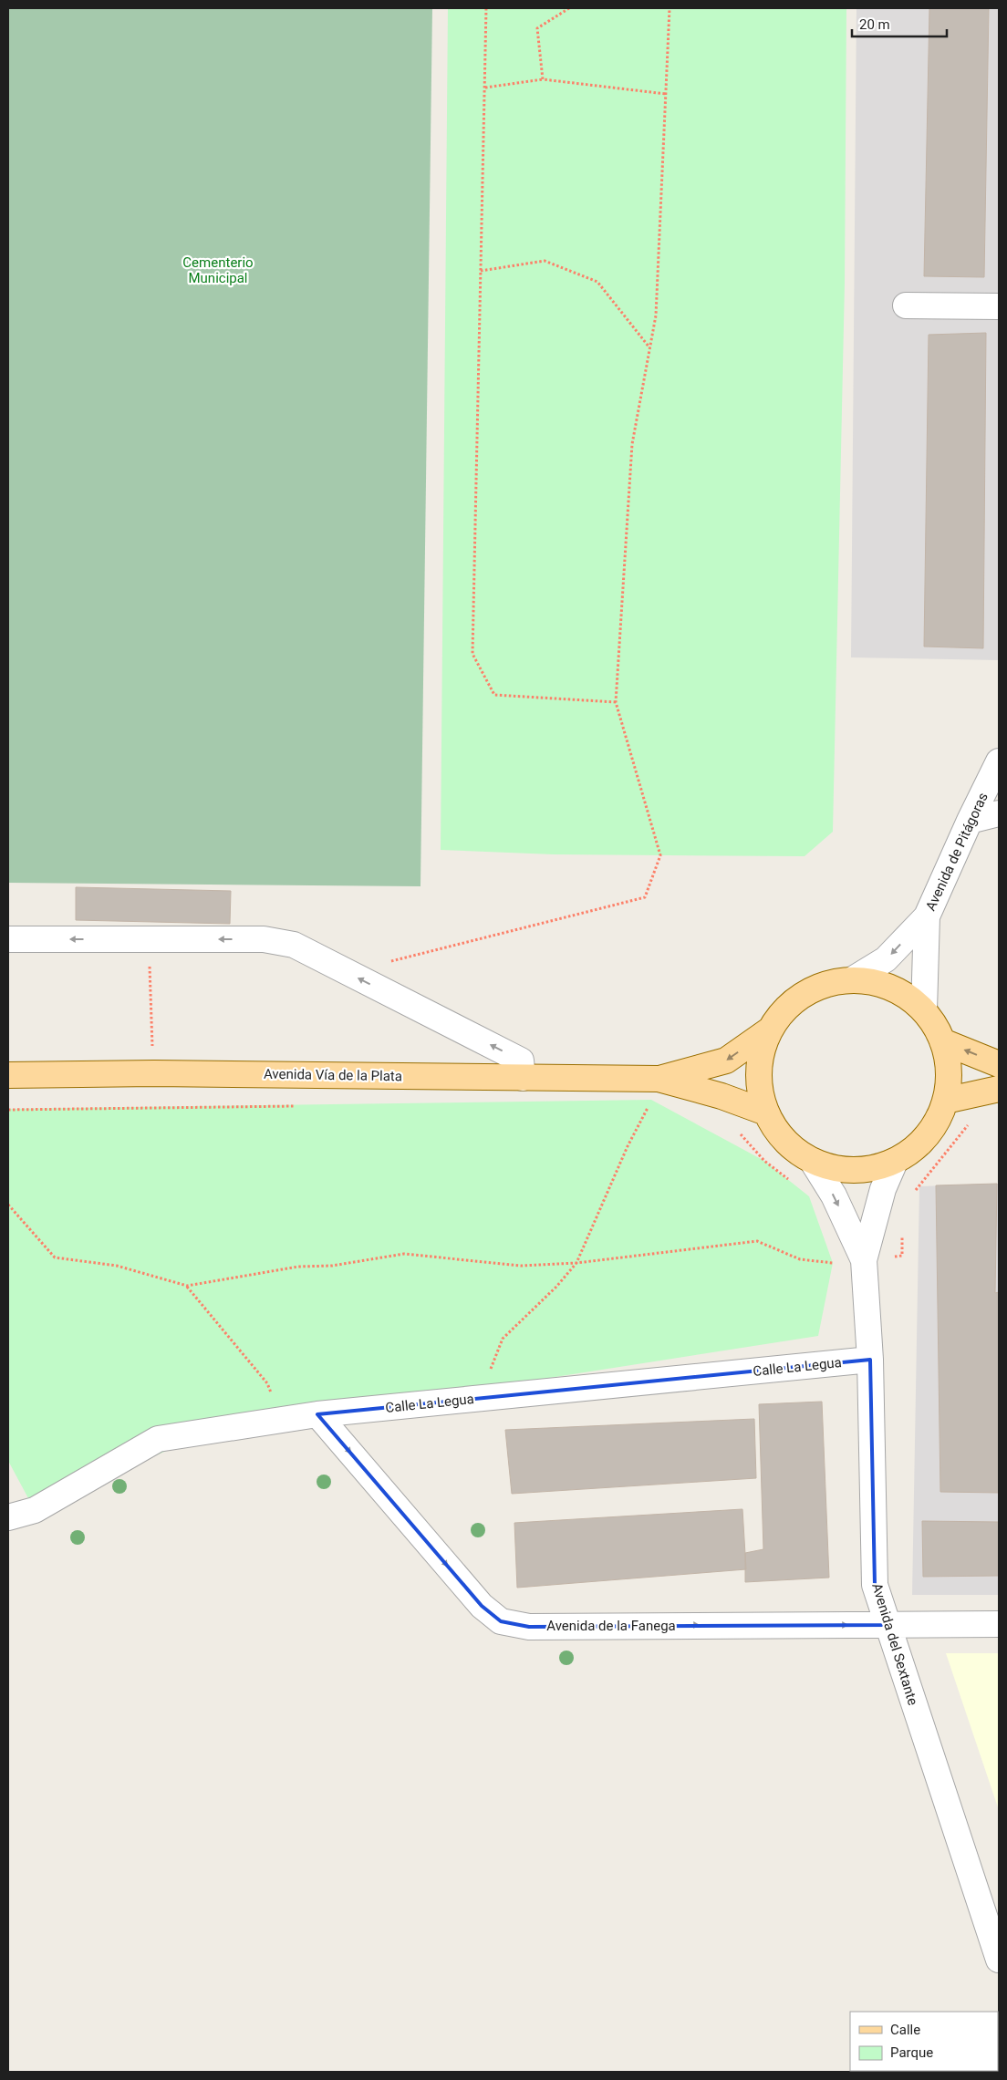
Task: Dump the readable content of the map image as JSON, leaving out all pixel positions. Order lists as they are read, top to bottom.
{
  "streets": {
    "main road": ["Avenida Vía de la Plata"],
    "street": [
      "Avenida de Pitágoras",
      "Calle La Legua",
      "Avenida de la Fanega",
      "Avenida del Sextante"
    ]
  },
  "crossings": [
    ["Calle La Legua", "Avenida de la Fanega"],
    ["Calle La Legua", "Avenida del Sextante"],
    ["Avenida de la Fanega", "Avenida del Sextante"]
  ],
  "one_way": ["Avenida de la Fanega"],
  "parks": ["Cementerio Municipal"],
  "legend": ["Calle", "Parque"],
  "scale_bar": "20 m"
}
